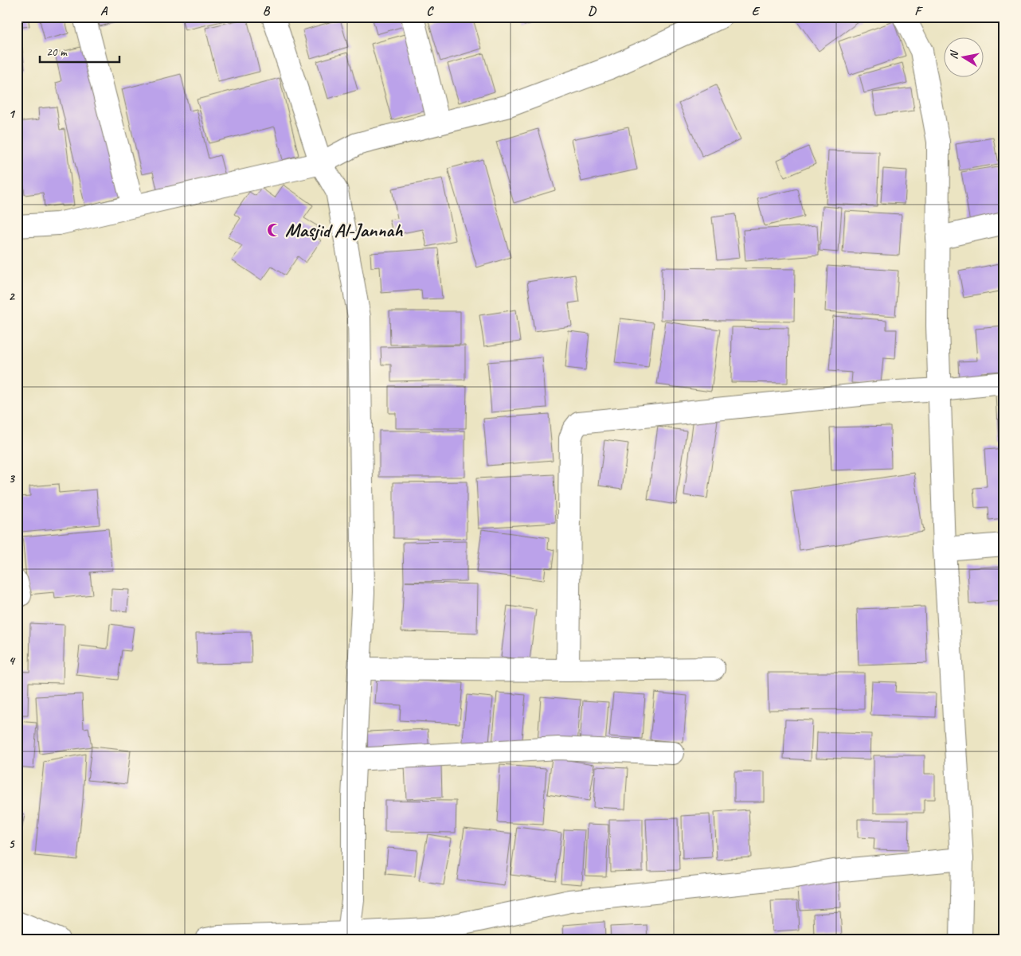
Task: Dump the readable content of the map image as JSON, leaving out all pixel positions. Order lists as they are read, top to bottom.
{
  "places": {
    "mosque": ["Masjid Al-Jannah"]
  },
  "scale_bar": "20 m",
  "north": "left",
  "grid": {
    "columns": [
      "A",
      "B",
      "C",
      "D",
      "E",
      "F"
    ],
    "rows": [
      "1",
      "2",
      "3",
      "4",
      "5"
    ]
  }
}
